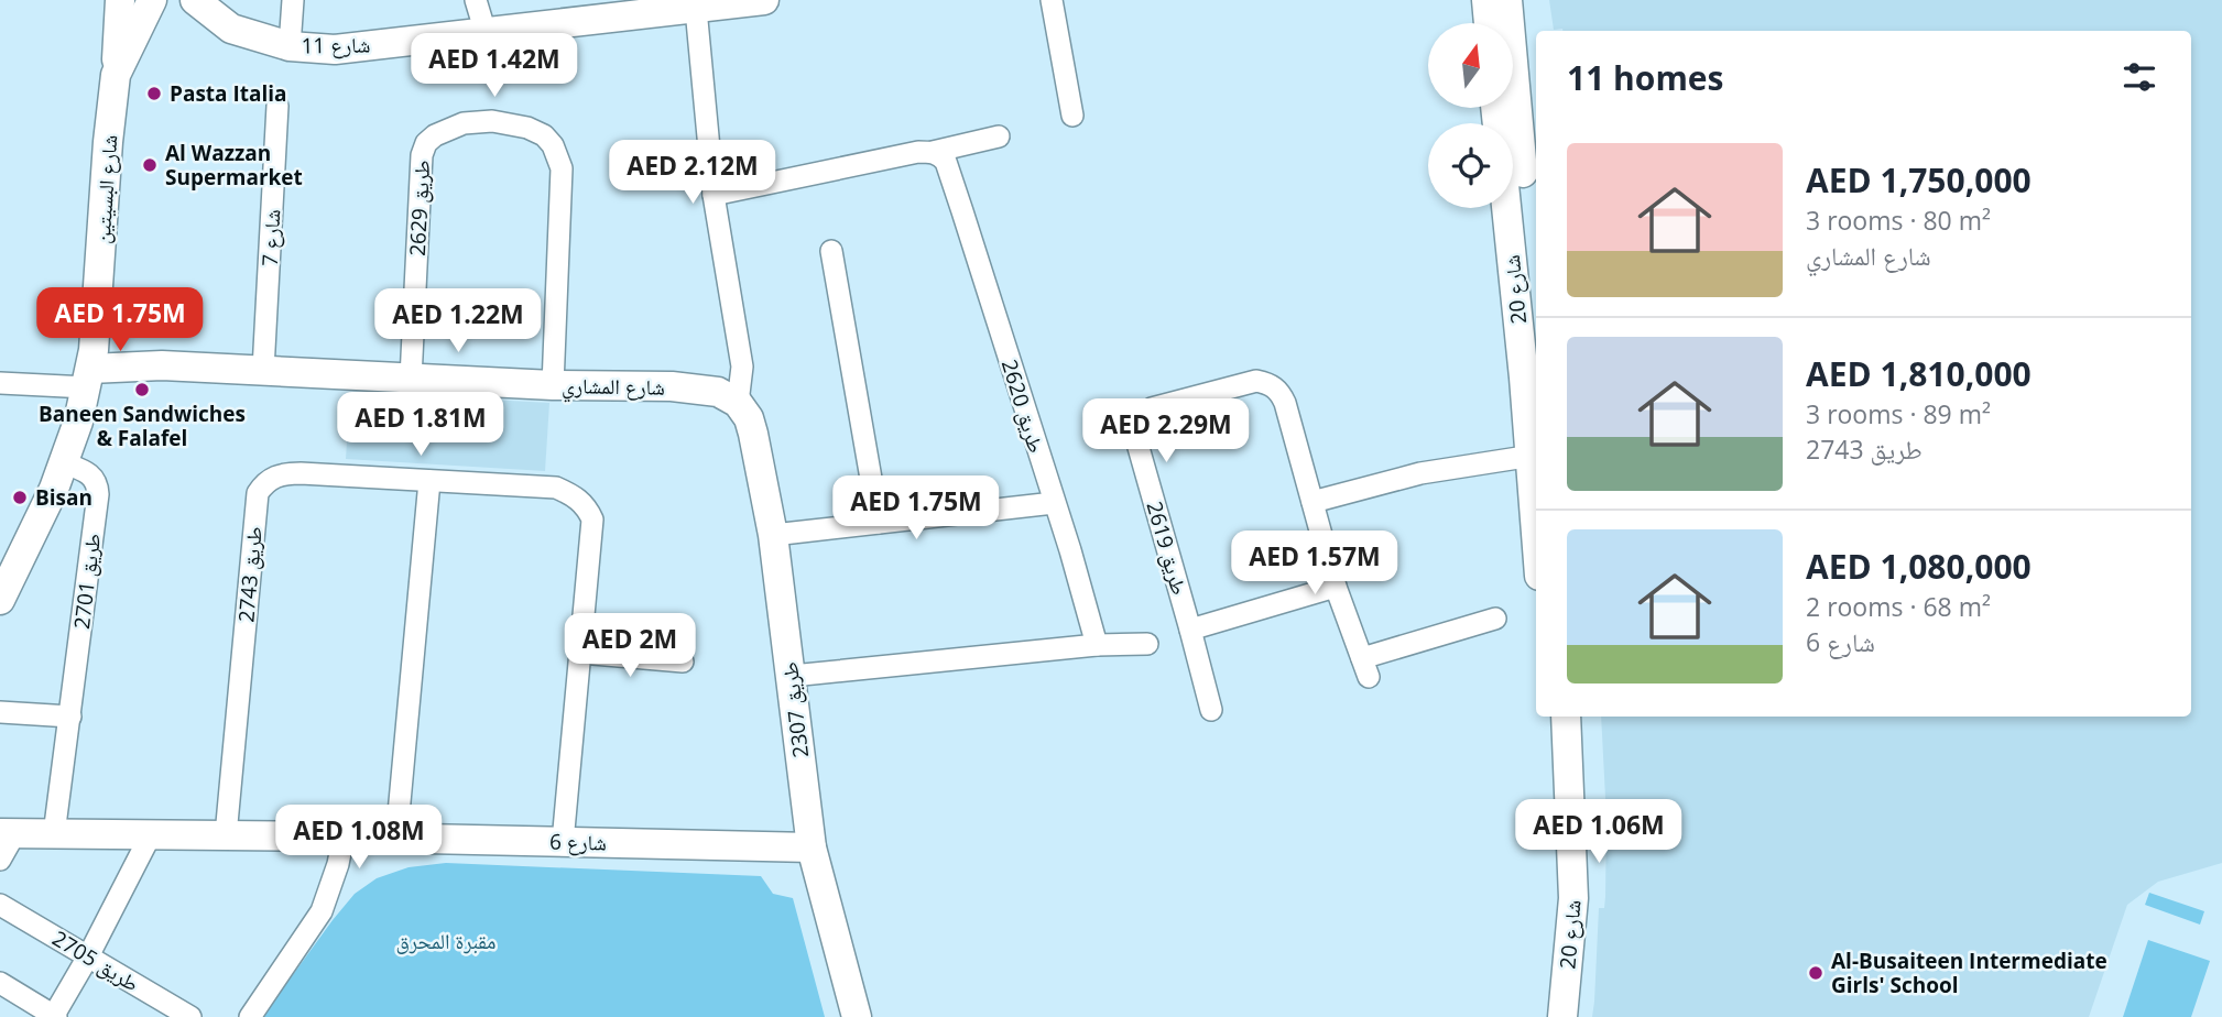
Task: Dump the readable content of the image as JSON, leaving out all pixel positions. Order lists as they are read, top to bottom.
{
  "streets": {
    "street": [
      "شارع 11",
      "شارع البسيتين",
      "طريق 2629",
      "شارع 7",
      "شارع 20",
      "شارع المشاري",
      "طريق 2620",
      "طريق 2619",
      "طريق 2743",
      "طريق 2701",
      "طريق 2307",
      "شارع 6",
      "طريق 2705"
    ]
  },
  "crossings": [
    ["شارع البسيتين", "شارع المشاري"],
    ["شارع البسيتين", "طريق 2701"],
    ["طريق 2629", "شارع المشاري"],
    ["شارع 7", "شارع المشاري"],
    ["شارع المشاري", "طريق 2307"],
    ["طريق 2743", "شارع 6"],
    ["طريق 2701", "شارع 6"],
    ["طريق 2307", "شارع 6"]
  ],
  "parks": ["مقبرة المحرق"],
  "places": [
    "Pasta Italia",
    "Al Wazzan Supermarket",
    "Baneen Sandwiches & Falafel",
    "Bisan",
    "Al-Busaiteen Intermediate Girls' School"
  ],
  "north": "top",
  "page": {
    "heading": "11 homes",
    "price": [
      "AED 1.42M",
      "AED 2.12M",
      "AED 1.75M",
      "AED 1.22M",
      "AED 1.81M",
      "AED 2.29M",
      "AED 1.75M",
      "AED 1.57M",
      "AED 2M",
      "AED 1.06M",
      "AED 1.08M"
    ],
    "list": [
      {
        "name": "AED 1,750,000",
        "note": "3 rooms · 80 m² · شارع المشاري"
      },
      {
        "name": "AED 1,810,000",
        "note": "3 rooms · 89 m² · طريق 2743"
      },
      {
        "name": "AED 1,080,000",
        "note": "2 rooms · 68 m² · شارع 6"
      }
    ]
  }
}
